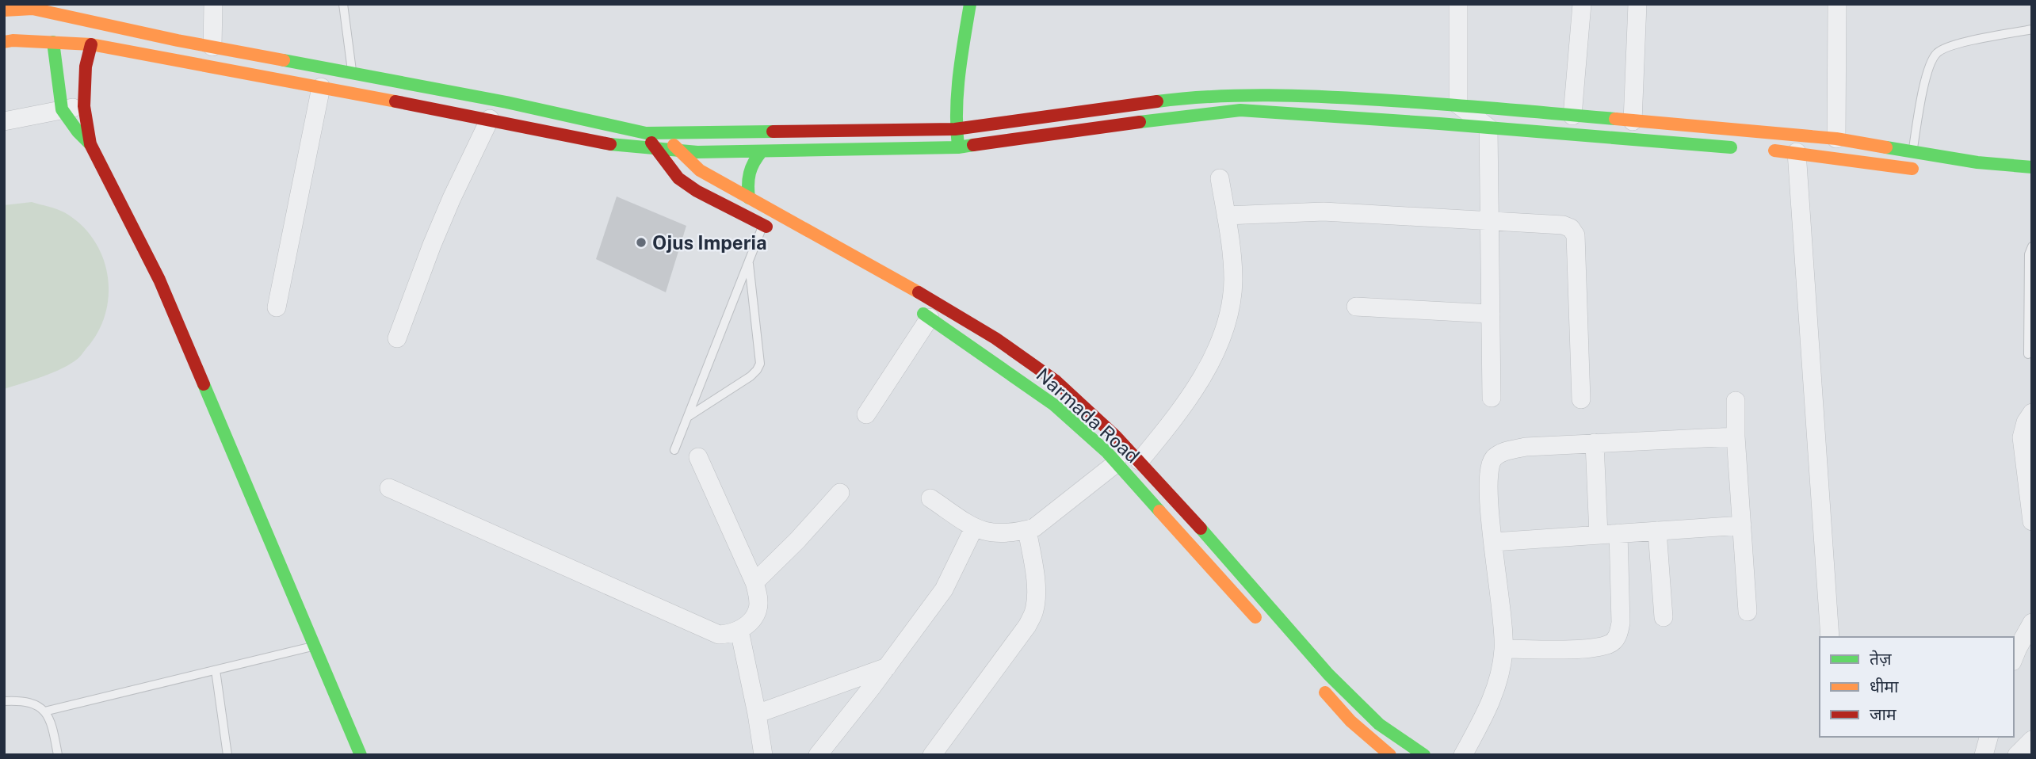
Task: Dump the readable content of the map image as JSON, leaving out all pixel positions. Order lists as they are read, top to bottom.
{
  "streets": {
    "street": ["Narmada Road"]
  },
  "places": ["Ojus Imperia"],
  "legend": ["तेज़", "धीमा", "जाम"]
}
